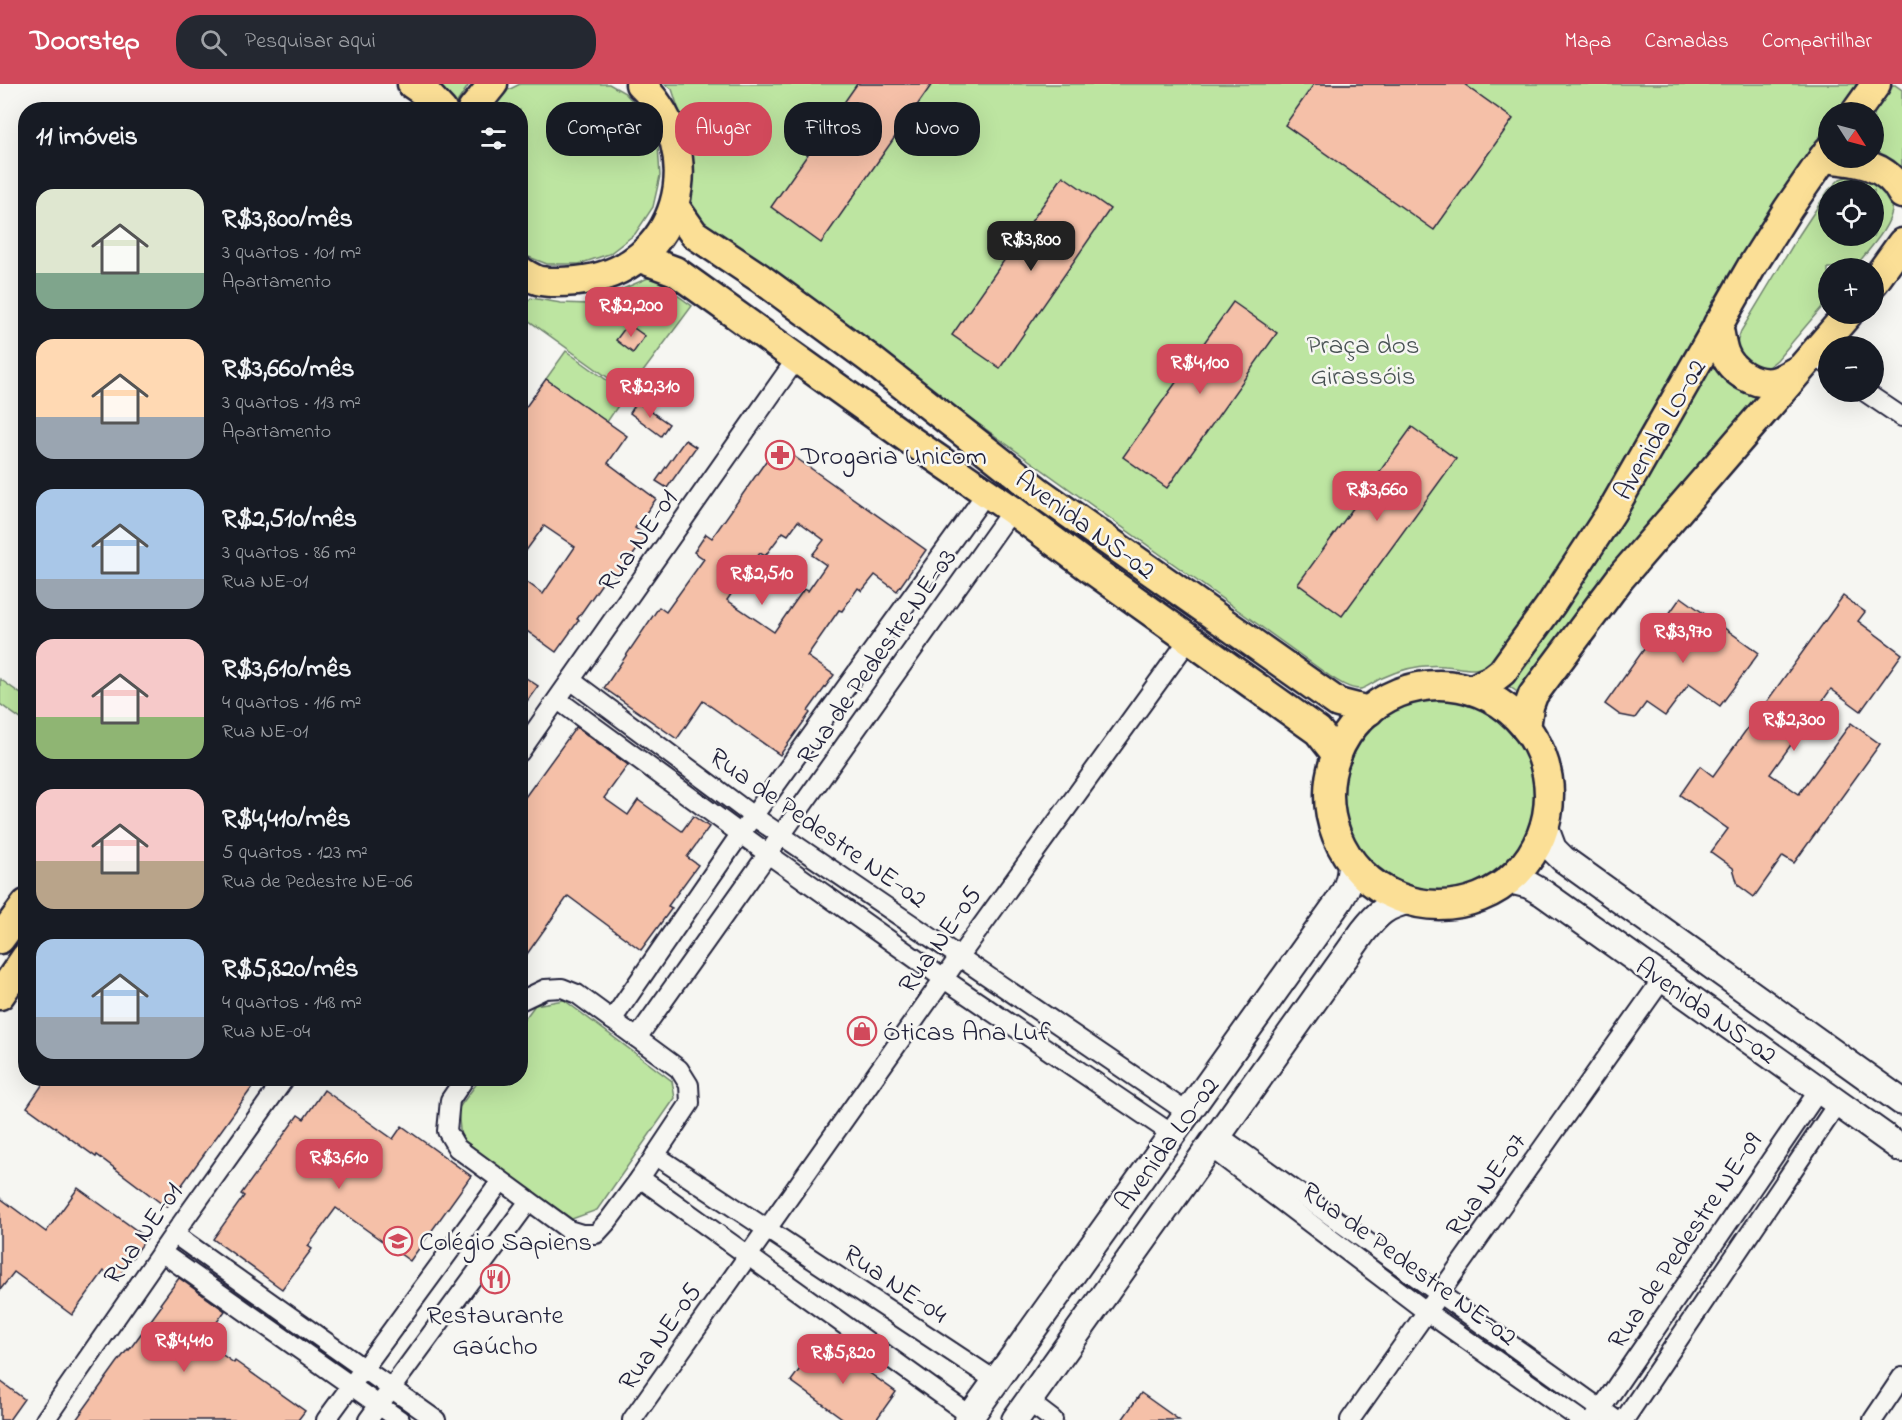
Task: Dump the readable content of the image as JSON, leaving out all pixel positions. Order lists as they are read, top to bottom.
{
  "streets": {
    "main road": ["Avenida LO-02", "Avenida NS-02"],
    "street": [
      "Rua NE-01",
      "Rua de Pedestre NE-03",
      "Rua de Pedestre NE-02",
      "Rua NE-05",
      "Rua NE-07",
      "Rua de Pedestre NE-09",
      "Rua NE-04"
    ]
  },
  "crossings": [
    ["Avenida LO-02", "Rua de Pedestre NE-02"],
    ["Avenida LO-02", "Rua NE-04"],
    ["Avenida NS-02", "Rua NE-01"],
    ["Avenida NS-02", "Rua de Pedestre NE-03"],
    ["Avenida NS-02", "Rua NE-05"],
    ["Avenida NS-02", "Rua NE-07"],
    ["Avenida NS-02", "Rua de Pedestre NE-09"],
    ["Rua NE-01", "Rua de Pedestre NE-02"],
    ["Rua de Pedestre NE-03", "Rua de Pedestre NE-02"],
    ["Rua de Pedestre NE-02", "Rua NE-05"],
    ["Rua de Pedestre NE-02", "Rua NE-07"],
    ["Rua de Pedestre NE-02", "Rua de Pedestre NE-09"],
    ["Rua NE-05", "Rua NE-04"]
  ],
  "parks": ["Praça dos Girassóis"],
  "places": {
    "pharmacy": ["Drogaria Unicom"],
    "shop": ["Óticas Ana Luf"],
    "school or university": ["Colégio Sapiens"],
    "restaurant": ["Restaurante Gaúcho"]
  },
  "north": "bottom right",
  "page": {
    "header": "Doorstep",
    "search": "Pesquisar aqui",
    "nav": ["Mapa", "Camadas", "Compartilhar"],
    "map_buttons": ["+", "−"],
    "chip": [
      "Comprar",
      "Alugar",
      "Filtros",
      "Novo"
    ],
    "heading": "11 imóveis",
    "list": [
      {
        "name": "R$3,800/mês",
        "note": "3 quartos · 101 m² · Apartamento"
      },
      {
        "name": "R$3,660/mês",
        "note": "3 quartos · 113 m² · Apartamento"
      },
      {
        "name": "R$2,510/mês",
        "note": "3 quartos · 86 m² · Rua NE-01"
      },
      {
        "name": "R$3,610/mês",
        "note": "4 quartos · 116 m² · Rua NE-01"
      },
      {
        "name": "R$4,410/mês",
        "note": "5 quartos · 123 m² · Rua de Pedestre NE-06"
      },
      {
        "name": "R$5,820/mês",
        "note": "4 quartos · 148 m² · Rua NE-04"
      }
    ],
    "price": [
      "R$3,800",
      "R$2,200",
      "R$4,100",
      "R$2,310",
      "R$3,660",
      "R$2,510",
      "R$3,970",
      "R$2,300",
      "R$3,610",
      "R$4,410",
      "R$5,820"
    ]
  }
}
